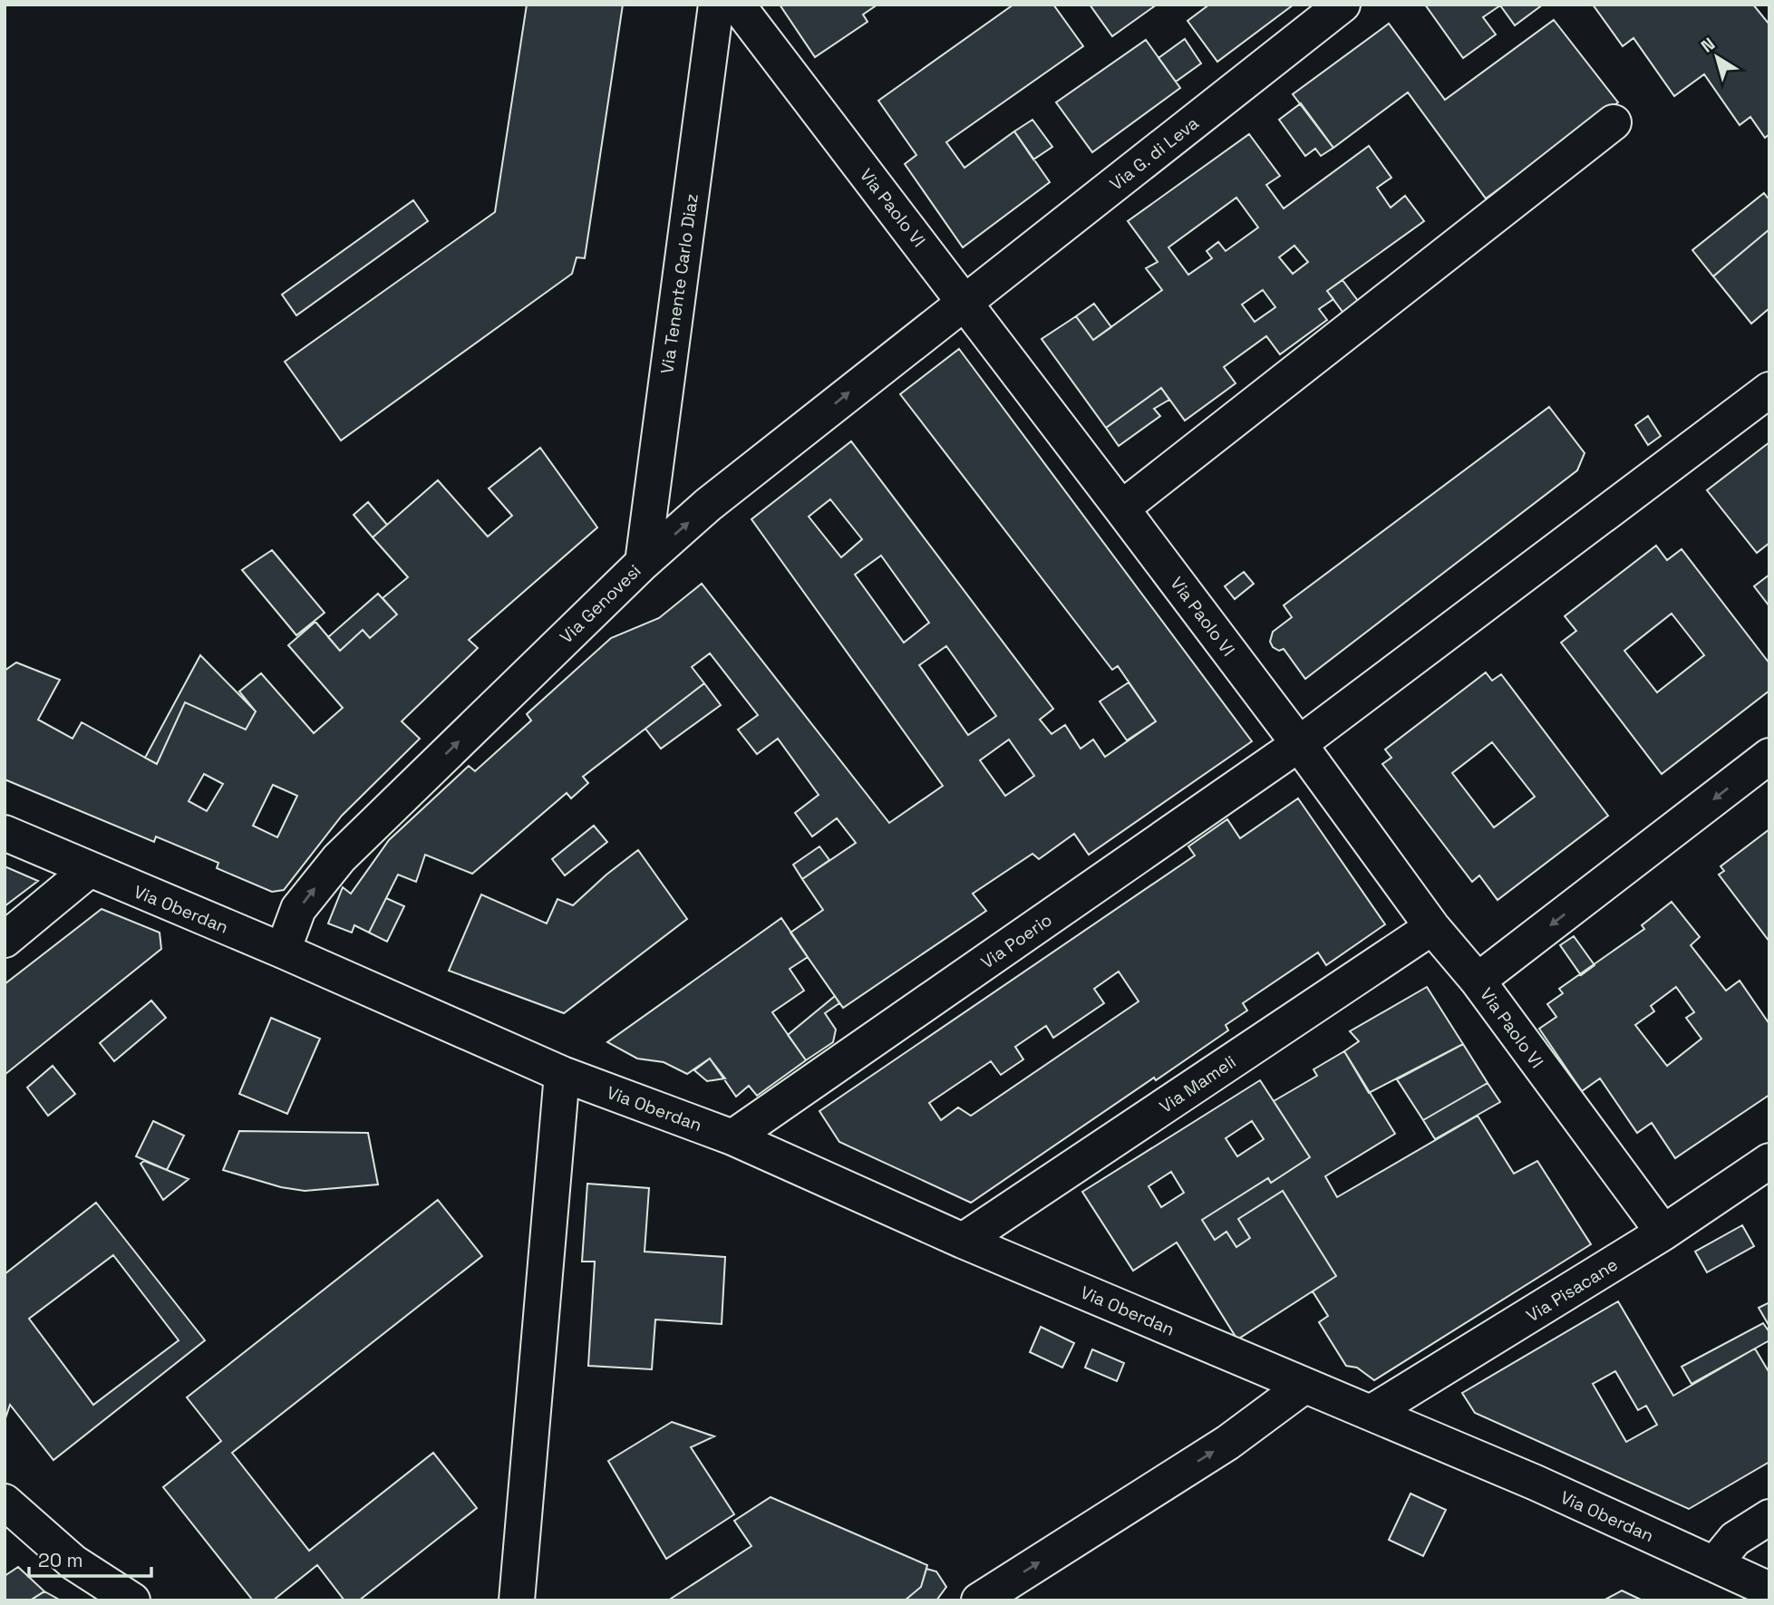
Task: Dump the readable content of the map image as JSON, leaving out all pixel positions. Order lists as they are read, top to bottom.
{
  "streets": {
    "street": [
      "Via G. di Leva",
      "Via Paolo VI",
      "Via Tenente Carlo Diaz",
      "Via Genovesi",
      "Via Oberdan",
      "Via Poerio",
      "Via Mameli",
      "Via Pisacane"
    ]
  },
  "crossings": [
    ["Via G. di Leva", "Via Paolo VI"],
    ["Via G. di Leva", "Via Genovesi"],
    ["Via Paolo VI", "Via Genovesi"],
    ["Via Paolo VI", "Via Poerio"],
    ["Via Paolo VI", "Via Mameli"],
    ["Via Paolo VI", "Via Pisacane"],
    ["Via Tenente Carlo Diaz", "Via Genovesi"],
    ["Via Genovesi", "Via Oberdan"],
    ["Via Oberdan", "Via Poerio"],
    ["Via Oberdan", "Via Mameli"],
    ["Via Oberdan", "Via Pisacane"]
  ],
  "one_way": ["Via Genovesi"],
  "scale_bar": "20 m",
  "north": "top left"
}
